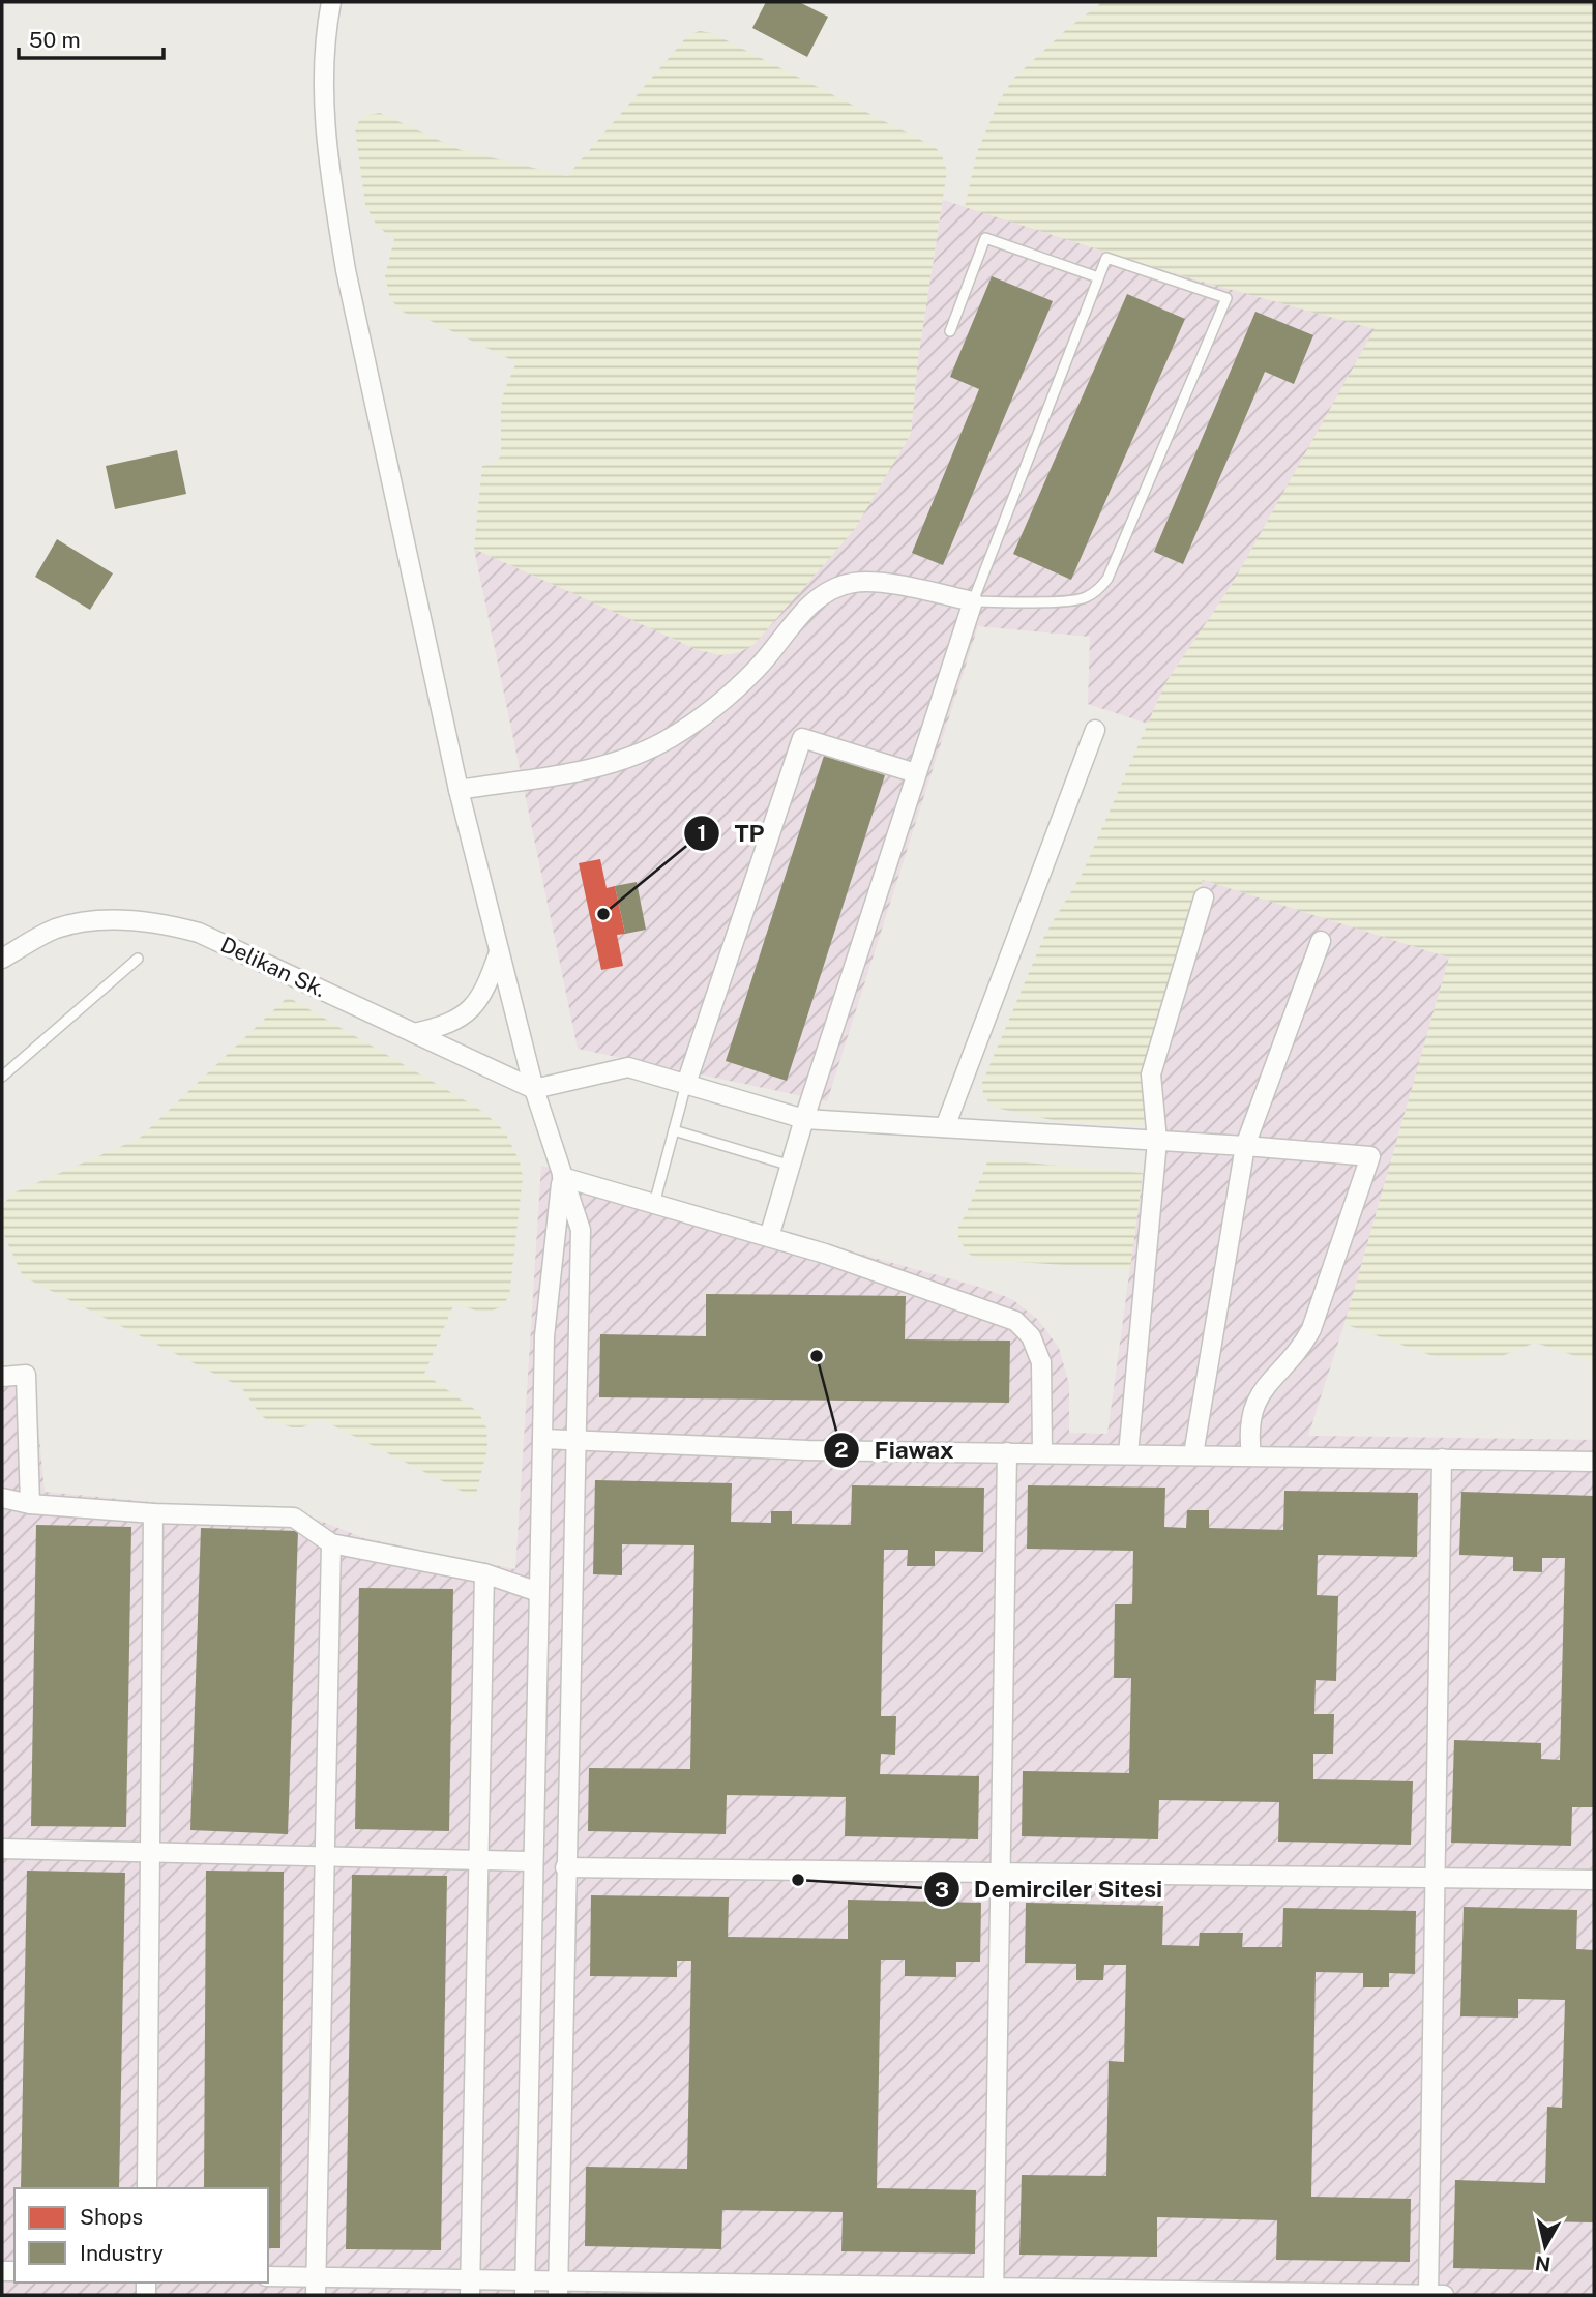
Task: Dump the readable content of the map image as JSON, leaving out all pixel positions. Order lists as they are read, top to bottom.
{
  "streets": {
    "street": ["Delikan Sk."]
  },
  "places": ["TP", "Fiawax", "Demirciler Sitesi"],
  "legend": ["Shops", "Industry"],
  "scale_bar": "50 m",
  "north": "bottom"
}
